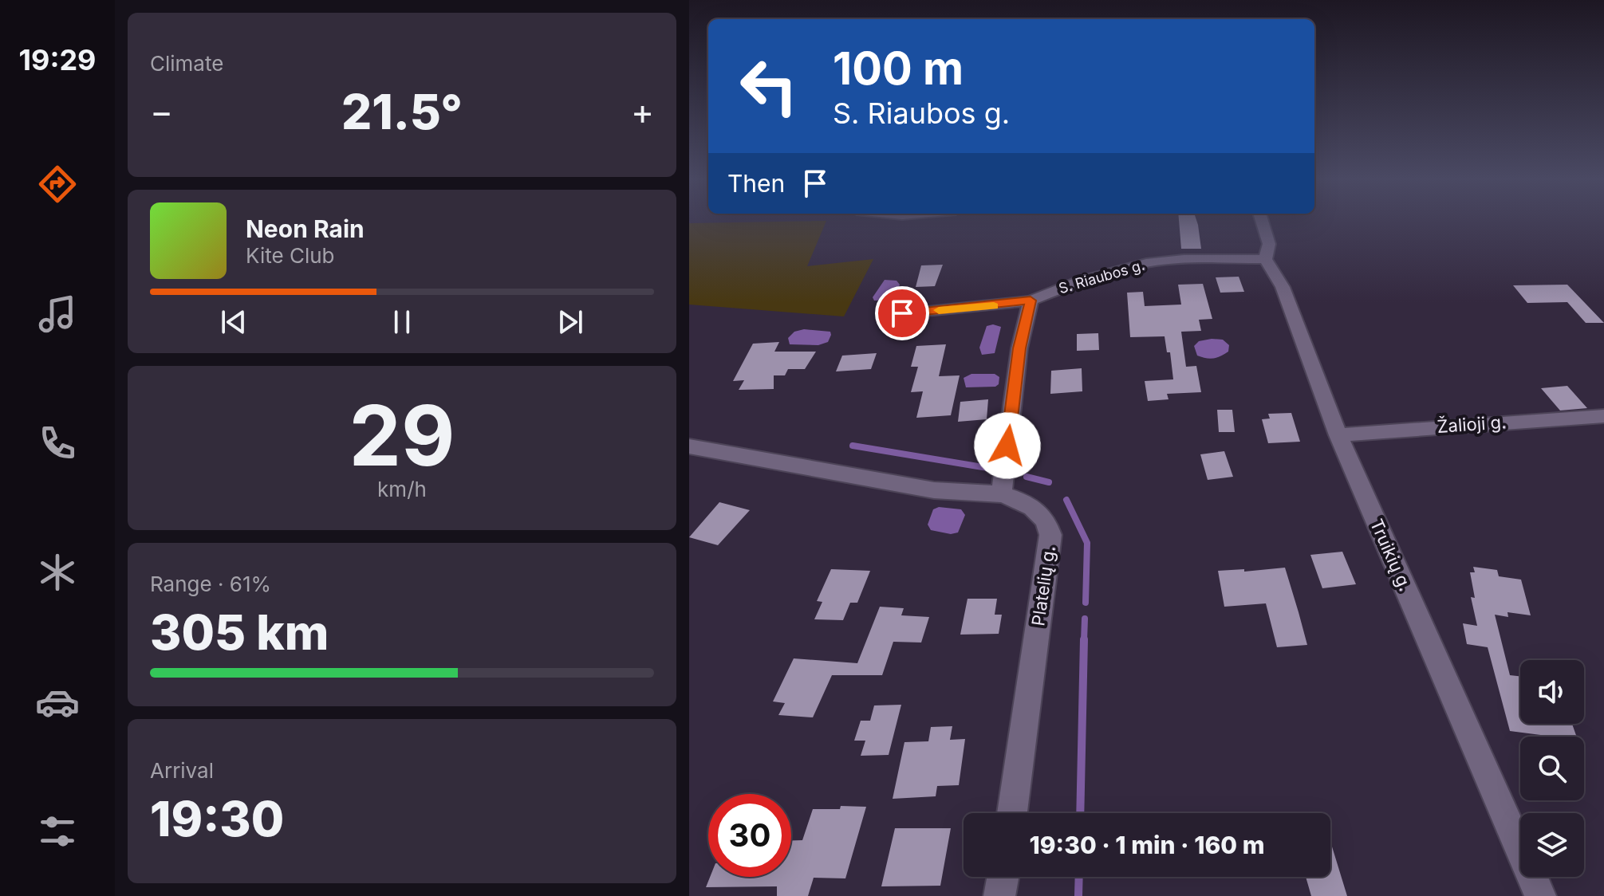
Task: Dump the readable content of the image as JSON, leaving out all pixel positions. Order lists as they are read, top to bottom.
{
  "streets": {
    "street": [
      "S. Riaubos g.",
      "Žalioji g.",
      "Truikių g.",
      "Platelių g."
    ]
  },
  "crossings": [
    ["S. Riaubos g.", "Truikių g."],
    ["Žalioji g.", "Truikių g."]
  ],
  "page": {
    "tabs": "19:29",
    "tile": [
      "Climate",
      ["29", "km/h"],
      ["Range · 61%", "305 km"],
      ["Arrival", "19:30"]
    ],
    "turn": ["100 m", "S. Riaubos g."],
    "heat": ["−", "21.5°", "+"],
    "then": "Then",
    "song": ["Neon Rain", "Kite Club"],
    "limit": "30",
    "trip": "19:30 · 1 min · 160 m"
  }
}
